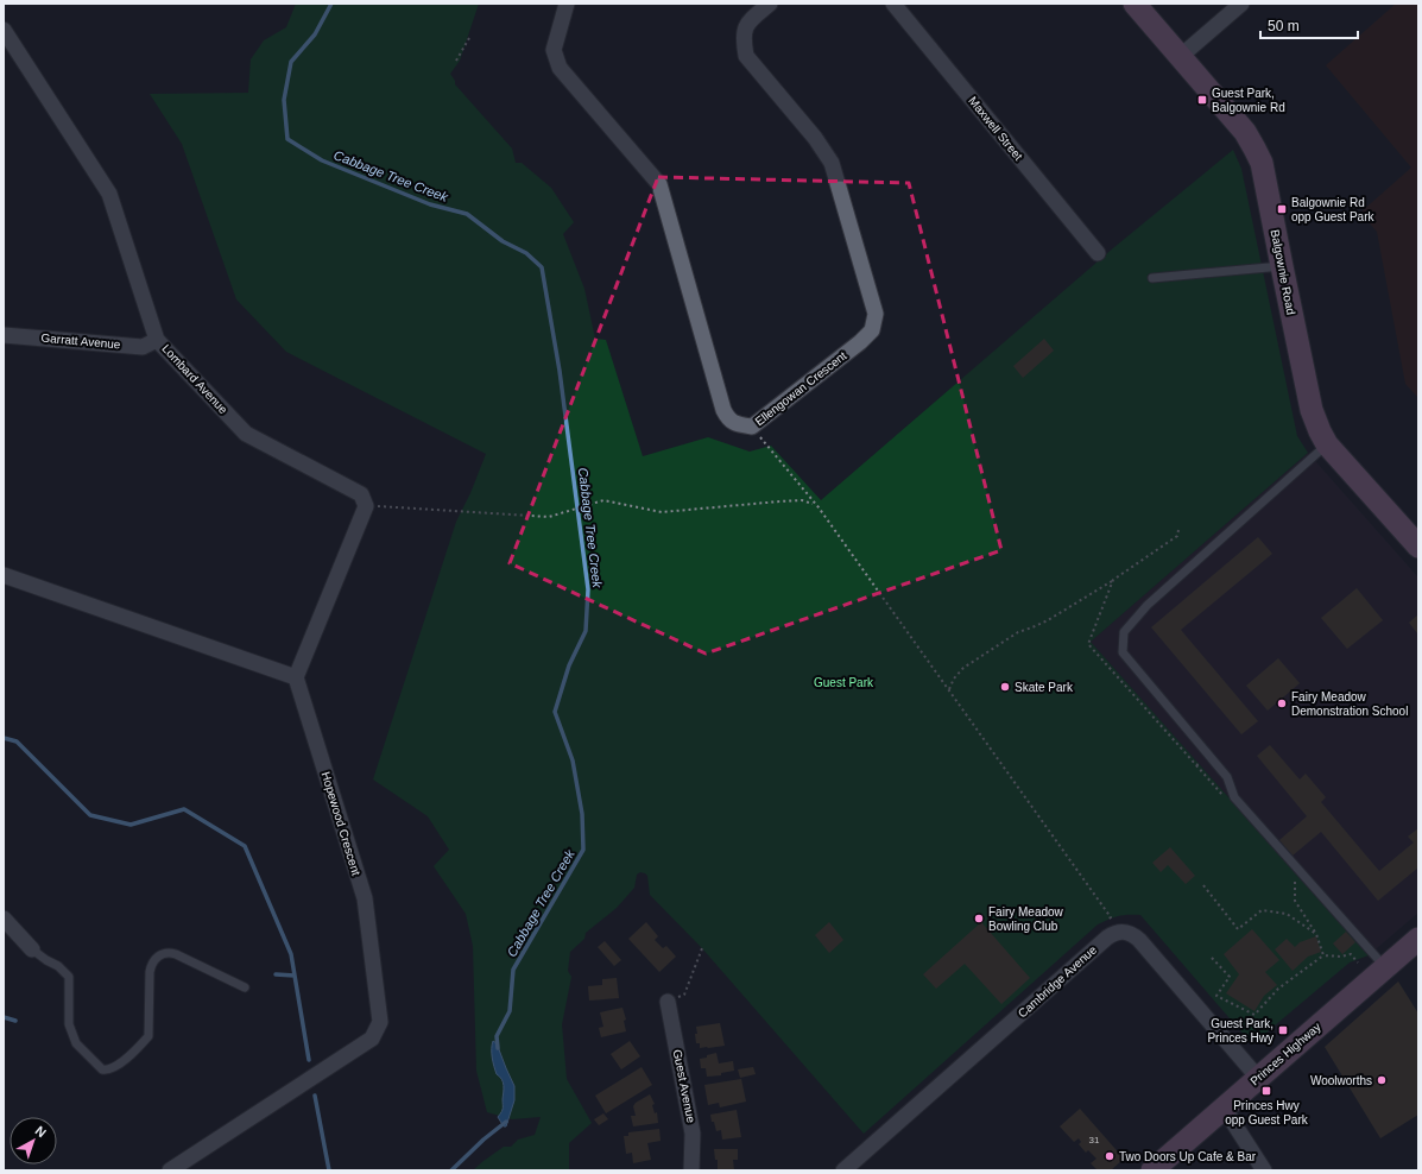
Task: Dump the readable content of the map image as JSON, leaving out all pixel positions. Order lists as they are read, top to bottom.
{
  "streets": {
    "main road": ["Balgownie Road", "Princes Highway"],
    "street": [
      "Maxwell Street",
      "Garratt Avenue",
      "Lombard Avenue",
      "Ellengowan Crescent",
      "Hopewood Crescent",
      "Cambridge Avenue",
      "Guest Avenue"
    ]
  },
  "crossings": [
    ["Garratt Avenue", "Lombard Avenue"],
    ["Cambridge Avenue", "Princes Highway"]
  ],
  "water": ["Cabbage Tree Creek"],
  "parks": ["Guest Park"],
  "places": {
    "transit": [
      "Guest Park, Balgownie Rd",
      "Balgownie Rd opp Guest Park",
      "Guest Park, Princes Hwy",
      "Princes Hwy opp Guest Park"
    ],
    "other": [
      "Skate Park",
      "Fairy Meadow Demonstration School",
      "Fairy Meadow Bowling Club",
      "Woolworths",
      "Two Doors Up Cafe & Bar"
    ]
  },
  "house_numbers": ["31"],
  "scale_bar": "50 m",
  "north": "top right"
}
